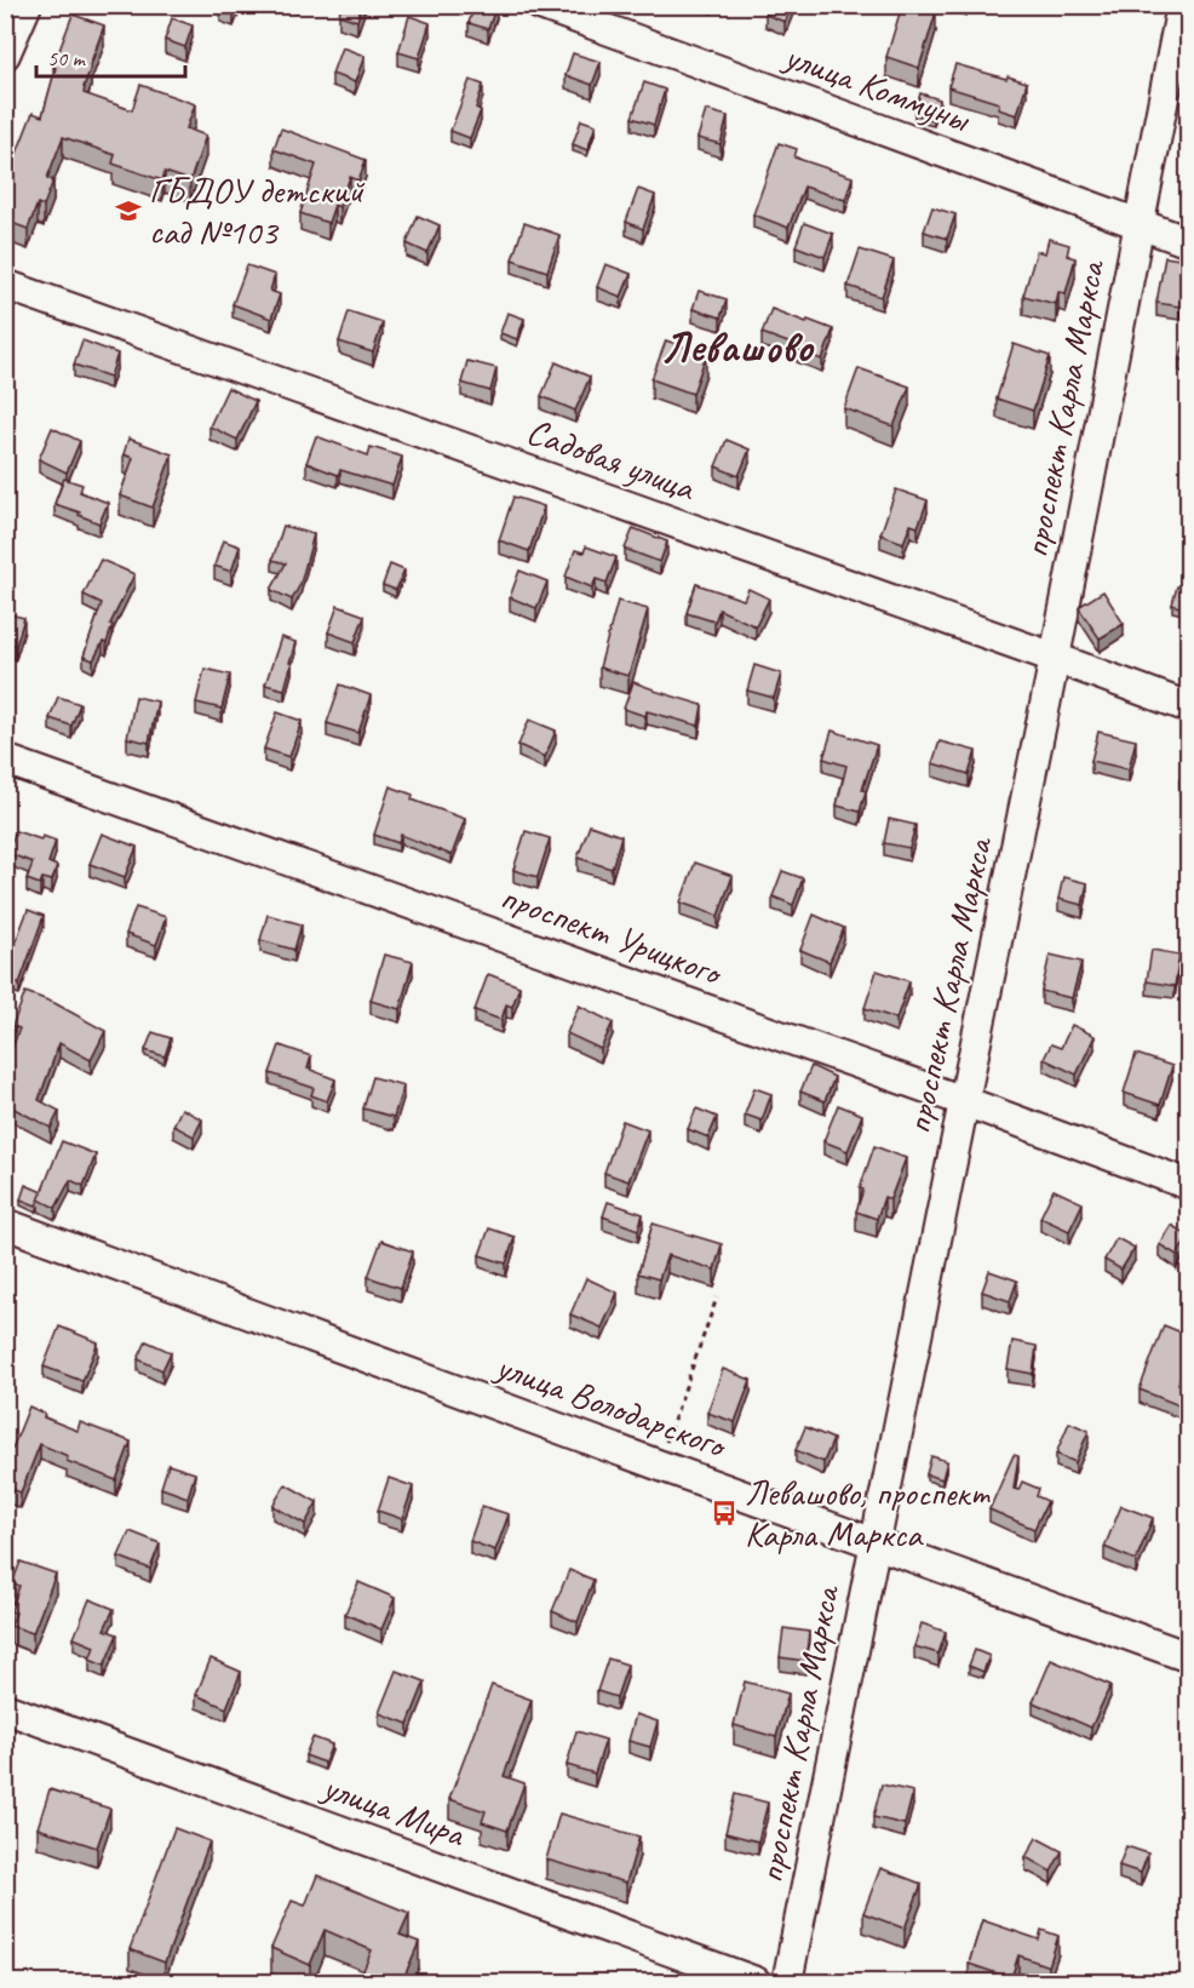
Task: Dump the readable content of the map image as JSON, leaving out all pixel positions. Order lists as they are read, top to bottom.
{
  "streets": {
    "street": [
      "улица Коммуны",
      "проспект Карла Маркса",
      "Садовая улица",
      "проспект Урицкого",
      "улица Володарского",
      "улица Мира"
    ]
  },
  "crossings": [
    ["улица Коммуны", "проспект Карла Маркса"],
    ["проспект Карла Маркса", "Садовая улица"],
    ["проспект Карла Маркса", "проспект Урицкого"],
    ["проспект Карла Маркса", "улица Володарского"]
  ],
  "districts": ["Левашово"],
  "places": {
    "school or university": ["ГБДОУ детский сад №103"],
    "bus stop": ["Левашово, проспект Карла Маркса"]
  },
  "scale_bar": "50 m"
}
